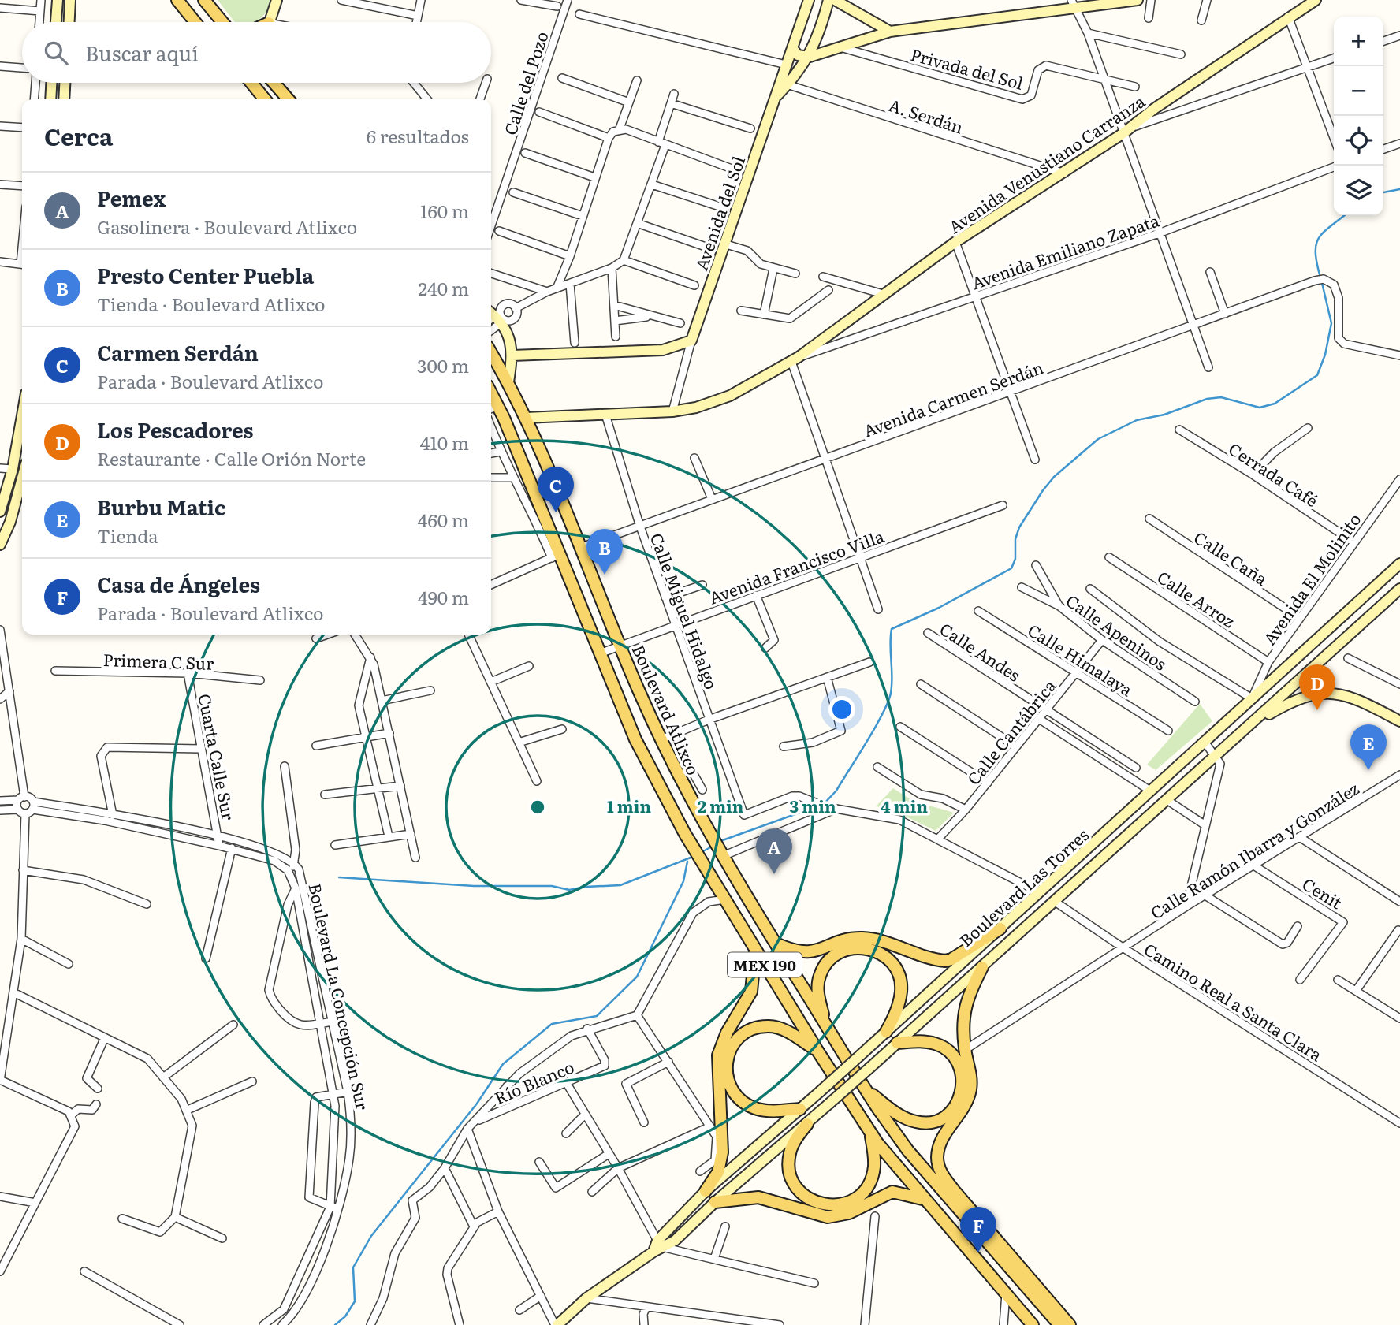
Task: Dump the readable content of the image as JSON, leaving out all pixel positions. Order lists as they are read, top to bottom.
{
  "streets": {
    "main road": [
      "Avenida Venustiano Carranza",
      "Avenida del Sol",
      "Boulevard Atlixco",
      "Boulevard Las Torres",
      "MEX 190"
    ],
    "street": [
      "Privada del Sol",
      "Calle del Pozo",
      "A. Serdán",
      "Avenida Emiliano Zapata",
      "Avenida Carmen Serdán",
      "Cerrada Café",
      "Calle Caña",
      "Avenida Francisco Villa",
      "Avenida El Molinito",
      "Calle Arroz",
      "Calle Miguel Hidalgo",
      "Calle Apeninos",
      "Calle Andes",
      "Calle Himalaya",
      "Primera C Sur",
      "Calle Cantábrica",
      "Cuarta Calle Sur",
      "Calle Ramón Ibarra y González",
      "Cenit",
      "Boulevard La Concepción Sur",
      "Camino Real a Santa Clara",
      "Río Blanco"
    ]
  },
  "crossings": [
    ["A. Serdán", "Avenida Venustiano Carranza"],
    ["A. Serdán", "Avenida del Sol"],
    ["Avenida Venustiano Carranza", "Avenida del Sol"],
    ["Avenida Venustiano Carranza", "Avenida Emiliano Zapata"],
    ["Avenida Venustiano Carranza", "Calle Miguel Hidalgo"],
    ["Avenida Venustiano Carranza", "Boulevard Atlixco"],
    ["Avenida Carmen Serdán", "Calle Miguel Hidalgo"],
    ["Avenida Carmen Serdán", "Boulevard Atlixco"],
    ["Cerrada Café", "Avenida El Molinito"],
    ["Calle Caña", "Avenida El Molinito"],
    ["Avenida Francisco Villa", "Calle Miguel Hidalgo"],
    ["Avenida Francisco Villa", "Boulevard Atlixco"],
    ["Avenida Francisco Villa", "MEX 190"],
    ["Avenida El Molinito", "Calle Arroz"],
    ["Avenida El Molinito", "Boulevard Las Torres"],
    ["Calle Apeninos", "Calle Cantábrica"],
    ["Calle Andes", "Calle Cantábrica"],
    ["Calle Himalaya", "Calle Cantábrica"],
    ["Primera C Sur", "Cuarta Calle Sur"],
    ["Cuarta Calle Sur", "Boulevard La Concepción Sur"],
    ["Calle Ramón Ibarra y González", "Cenit"],
    ["Calle Ramón Ibarra y González", "Camino Real a Santa Clara"],
    ["Boulevard Las Torres", "Camino Real a Santa Clara"]
  ],
  "page": {
    "map_buttons": ["+", "−"],
    "search": "Buscar aquí",
    "heading": ["Cerca", "6 resultados"],
    "list": [
      {
        "mark": "A",
        "name": "Pemex",
        "note": "Gasolinera · Boulevard Atlixco",
        "value": "160 m"
      },
      {
        "mark": "B",
        "name": "Presto Center Puebla",
        "note": "Tienda · Boulevard Atlixco",
        "value": "240 m"
      },
      {
        "mark": "C",
        "name": "Carmen Serdán",
        "note": "Parada · Boulevard Atlixco",
        "value": "300 m"
      },
      {
        "mark": "D",
        "name": "Los Pescadores",
        "note": "Restaurante · Calle Orión Norte",
        "value": "410 m"
      },
      {
        "mark": "E",
        "name": "Burbu Matic",
        "note": "Tienda",
        "value": "460 m"
      },
      {
        "mark": "F",
        "name": "Casa de Ángeles",
        "note": "Parada · Boulevard Atlixco",
        "value": "490 m"
      }
    ],
    "pins": [
      "C",
      "B",
      "D",
      "E",
      "A",
      "F"
    ]
  },
  "rings": [
    "1 min",
    "2 min",
    "3 min",
    "4 min"
  ]
}
